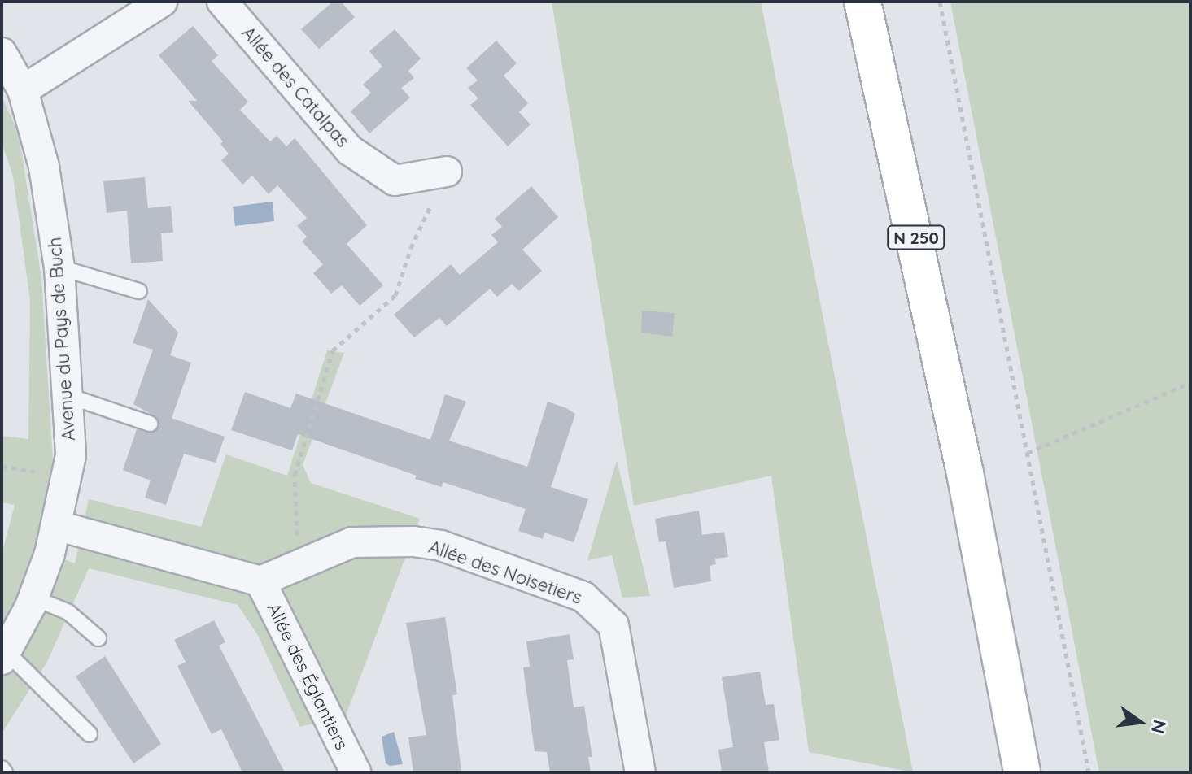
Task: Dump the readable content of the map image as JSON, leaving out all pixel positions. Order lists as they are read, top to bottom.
{
  "streets": {
    "main road": ["N 250"],
    "street": [
      "Allée des Catalpas",
      "Avenue du Pays de Buch",
      "Allée des Noisetiers",
      "Allée des Églantiers"
    ]
  },
  "crossings": [
    ["Allée des Noisetiers", "Allée des Églantiers"]
  ],
  "north": "right"
}
